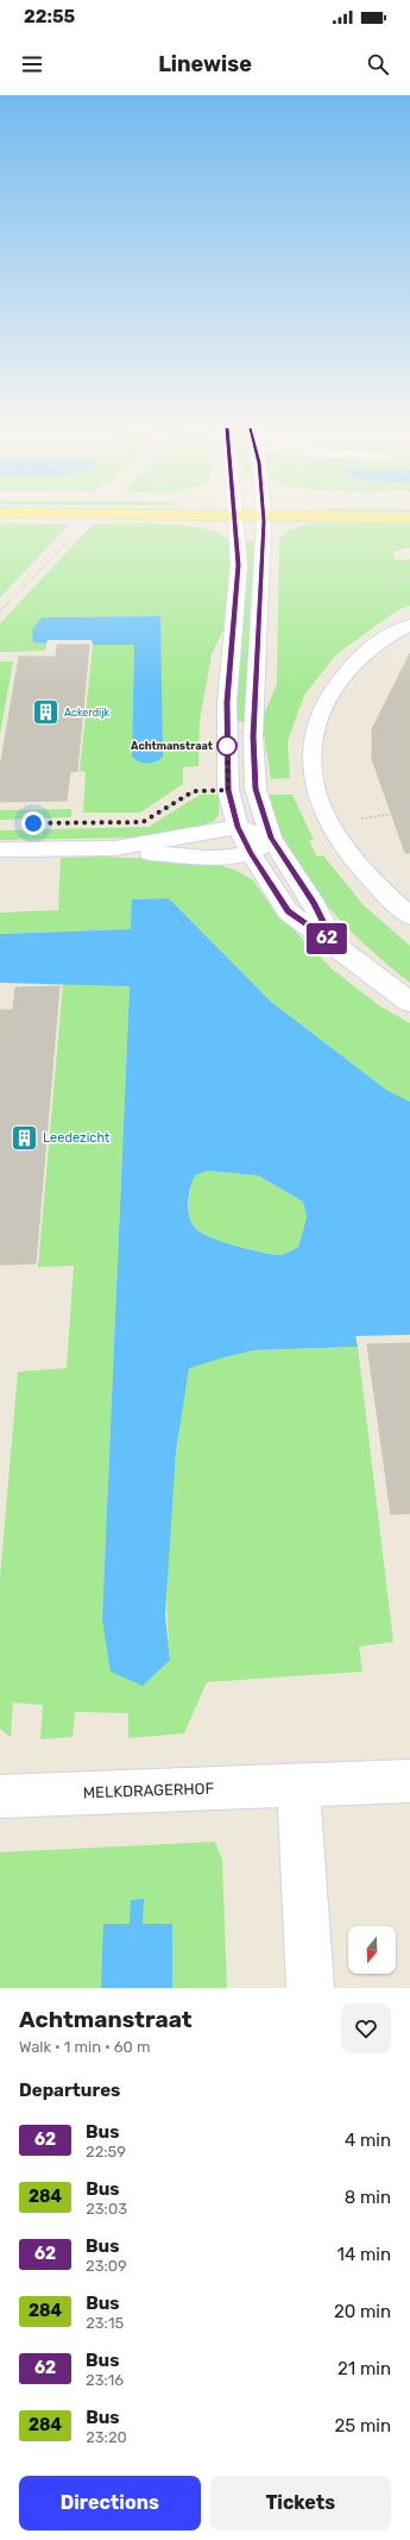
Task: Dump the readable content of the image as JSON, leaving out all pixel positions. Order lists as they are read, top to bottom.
{
  "streets": {
    "street": ["MELKDRAGERHOF"]
  },
  "places": {
    "building": ["Ackerdijk", "Leedezicht"],
    "other": ["Achtmanstraat"]
  },
  "lines": ["bus line 62"],
  "north": "bottom",
  "page": {
    "status": "22:55",
    "header": "Linewise",
    "on_map": "62",
    "heading": [
      ["Achtmanstraat", "Walk · 1 min · 60 m"],
      "Departures"
    ],
    "list": [
      {
        "mark": "62",
        "name": "Bus",
        "note": "22:59",
        "value": "4 min"
      },
      {
        "mark": "284",
        "name": "Bus",
        "note": "23:03",
        "value": "8 min"
      },
      {
        "mark": "62",
        "name": "Bus",
        "note": "23:09",
        "value": "14 min"
      },
      {
        "mark": "284",
        "name": "Bus",
        "note": "23:15",
        "value": "20 min"
      },
      {
        "mark": "62",
        "name": "Bus",
        "note": "23:16",
        "value": "21 min"
      },
      {
        "mark": "284",
        "name": "Bus",
        "note": "23:20",
        "value": "25 min"
      }
    ],
    "buttons": ["Directions", "Tickets"]
  }
}
